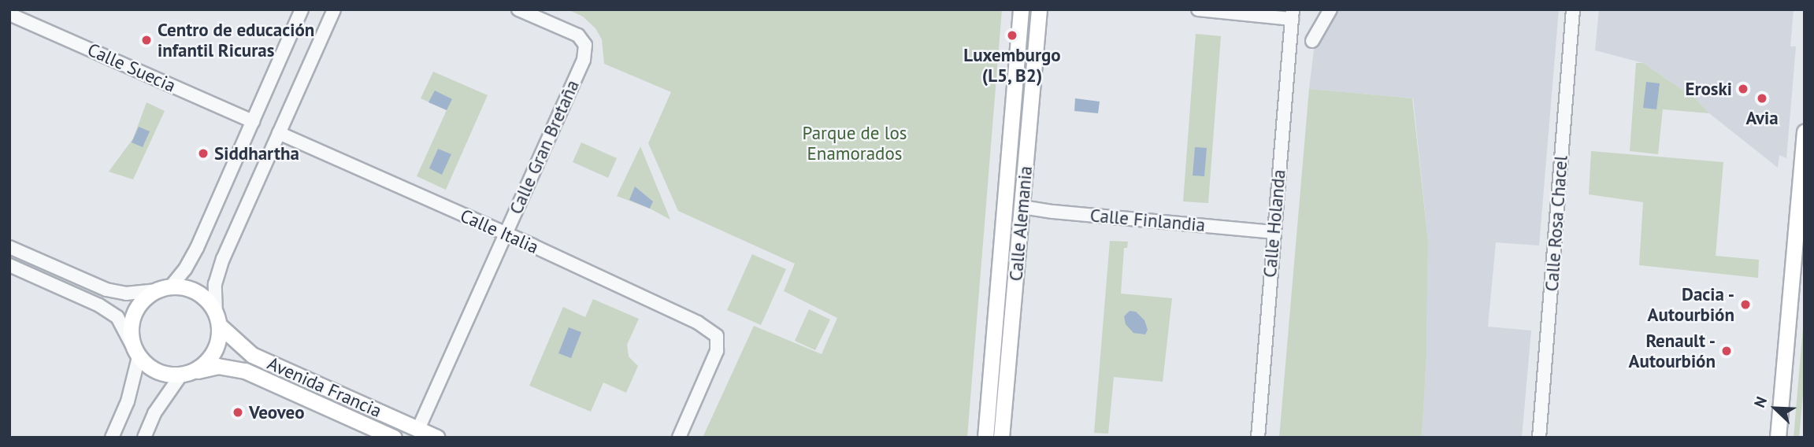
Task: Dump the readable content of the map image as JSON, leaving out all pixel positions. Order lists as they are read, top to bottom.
{
  "streets": {
    "main road": ["Calle Alemania", "Avenida Francia"],
    "street": [
      "Calle Suecia",
      "Calle Gran Bretaña",
      "Calle Finlandia",
      "Calle Holanda",
      "Calle Rosa Chacel",
      "Calle Italia"
    ]
  },
  "crossings": [
    ["Calle Gran Bretaña", "Calle Italia"],
    ["Calle Gran Bretaña", "Avenida Francia"],
    ["Calle Finlandia", "Calle Alemania"],
    ["Calle Finlandia", "Calle Holanda"]
  ],
  "parks": ["Parque de los Enamorados"],
  "places": [
    "Luxemburgo (L5, B2)",
    "Centro de educación infantil Ricuras",
    "Eroski",
    "Avia",
    "Siddhartha",
    "Dacia - Autourbión",
    "Renault - Autourbión",
    "Veoveo"
  ],
  "north": "top left"
}
